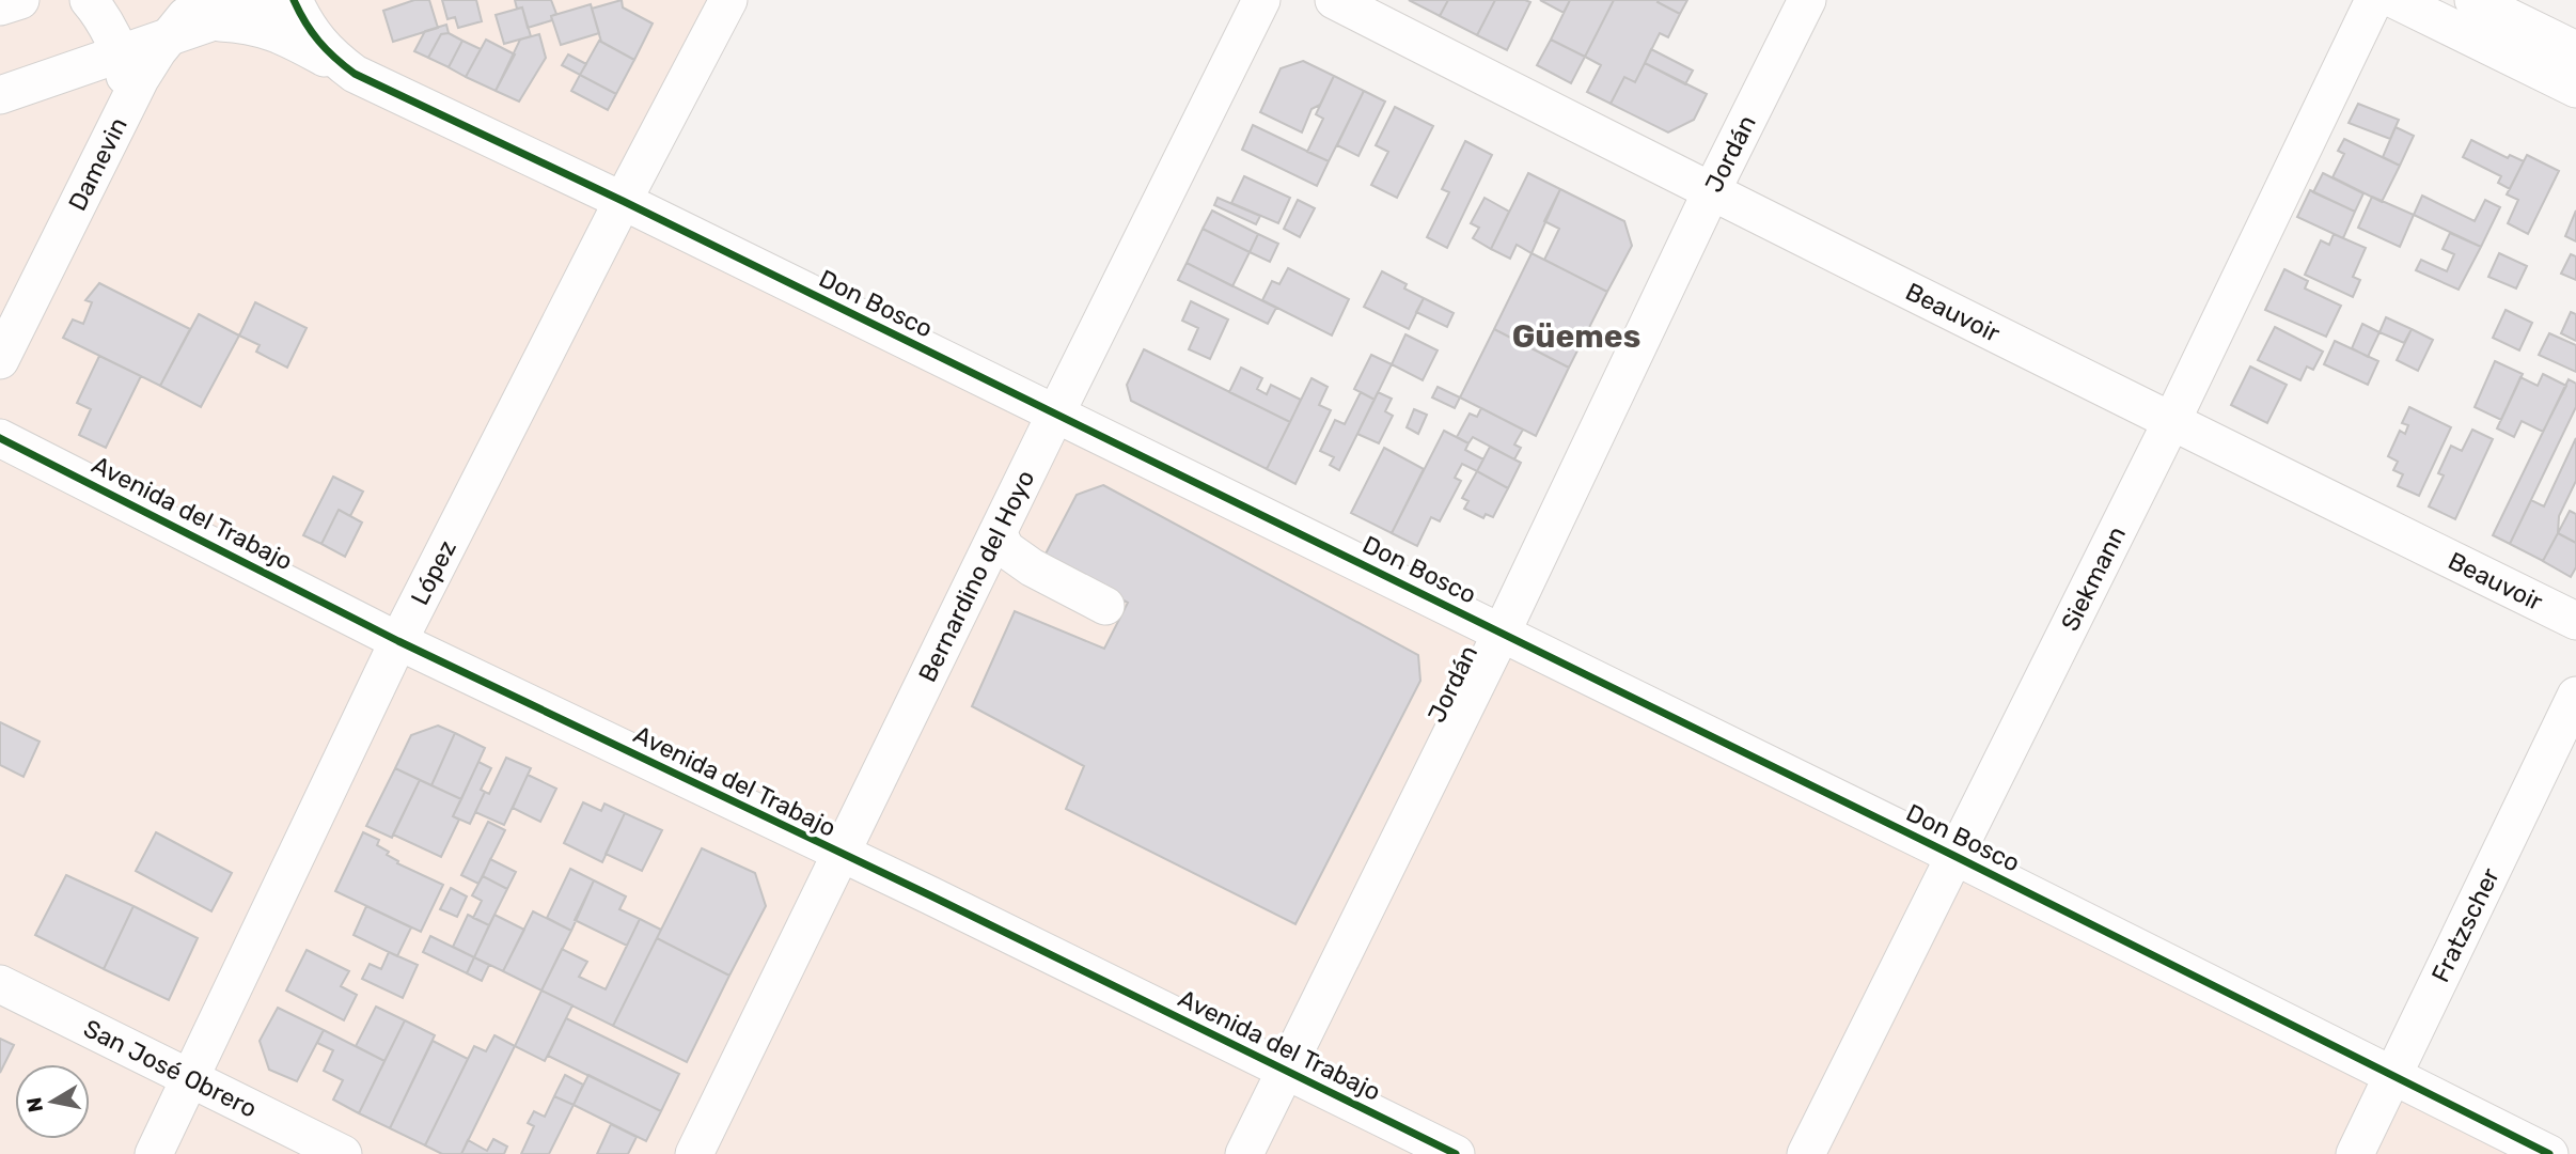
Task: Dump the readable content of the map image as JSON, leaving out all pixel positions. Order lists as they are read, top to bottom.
{
  "streets": {
    "street": [
      "Jordán",
      "Damevin",
      "Don Bosco",
      "Beauvoir",
      "Avenida del Trabajo",
      "López",
      "Bernardino del Hoyo",
      "Siekmann",
      "Fratzscher",
      "San José Obrero"
    ]
  },
  "crossings": [
    ["Jordán", "Don Bosco"],
    ["Jordán", "Beauvoir"],
    ["Jordán", "Avenida del Trabajo"],
    ["Don Bosco", "López"],
    ["Don Bosco", "Bernardino del Hoyo"],
    ["Don Bosco", "Siekmann"],
    ["Don Bosco", "Fratzscher"],
    ["Beauvoir", "Siekmann"],
    ["Avenida del Trabajo", "López"],
    ["Avenida del Trabajo", "Bernardino del Hoyo"],
    ["López", "San José Obrero"]
  ],
  "districts": ["Güemes"],
  "north": "left"
}
